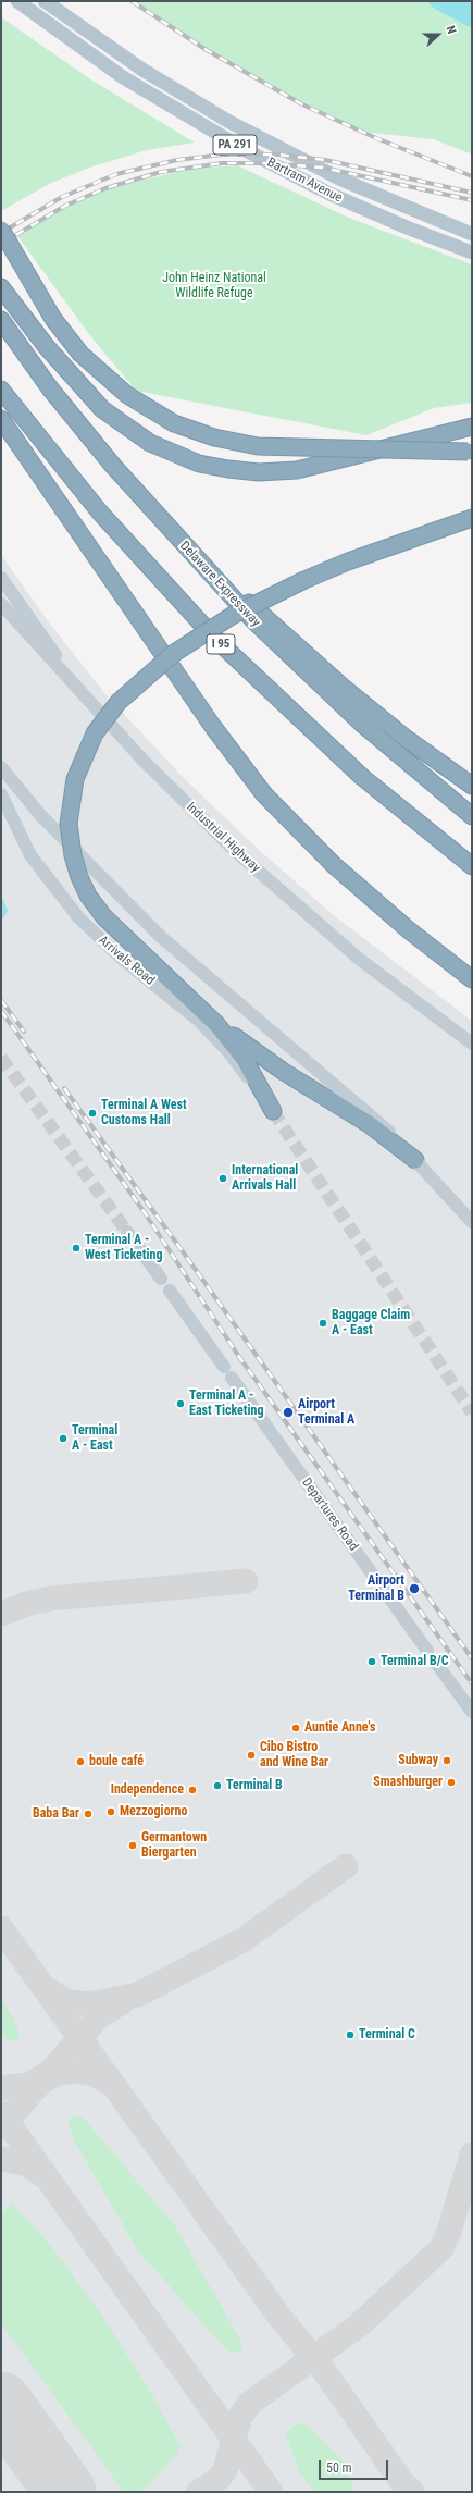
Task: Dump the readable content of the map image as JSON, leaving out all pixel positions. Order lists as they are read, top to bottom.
{
  "streets": {
    "highway": ["Delaware Expressway", "I 95"],
    "main road": ["PA 291", "Bartram Avenue"],
    "street": ["Industrial Highway", "Arrivals Road", "Departures Road"]
  },
  "parks": ["John Heinz National Wildlife Refuge"],
  "places": [
    "Terminal A West Customs Hall",
    "International Arrivals Hall",
    "Terminal A - West Ticketing",
    "Baggage Claim A - East",
    "Terminal A - East Ticketing",
    "Airport Terminal A",
    "Terminal A - East",
    "Airport Terminal B",
    "Terminal B/C",
    "Auntie Anne's",
    "Cibo Bistro and Wine Bar",
    "Subway",
    "boule café",
    "Smashburger",
    "Terminal B",
    "Independence",
    "Mezzogiorno",
    "Baba Bar",
    "Germantown Biergarten",
    "Terminal C"
  ],
  "scale_bar": "50 m",
  "north": "right"
}
